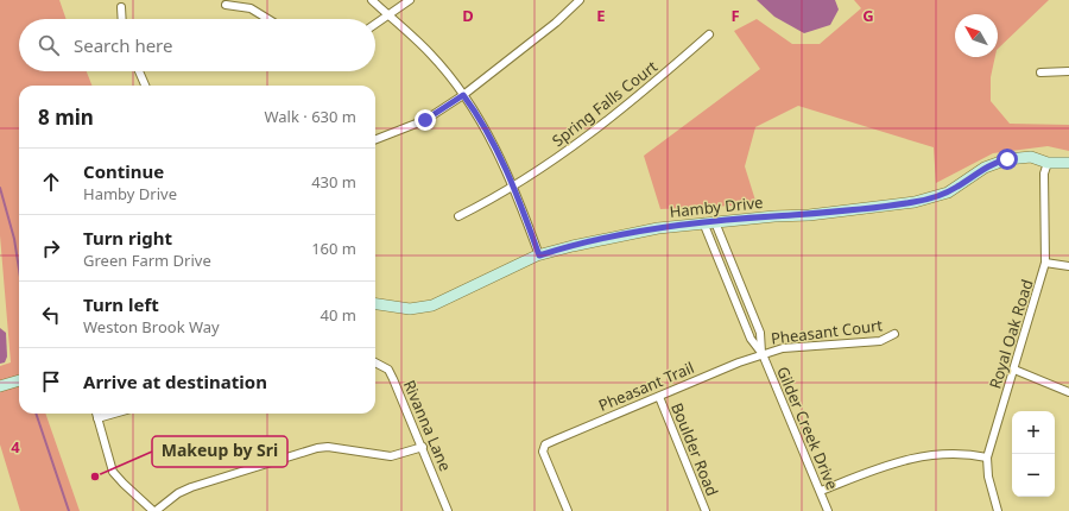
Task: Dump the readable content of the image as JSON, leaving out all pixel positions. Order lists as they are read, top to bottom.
{
  "streets": {
    "street": [
      "Spring Falls Court",
      "Hamby Drive",
      "Pheasant Court",
      "Royal Oak Road",
      "Pheasant Trail",
      "Rivanna Lane",
      "Gilder Creek Drive",
      "Boulder Road"
    ]
  },
  "crossings": [
    ["Hamby Drive", "Royal Oak Road"],
    ["Hamby Drive", "Gilder Creek Drive"],
    ["Pheasant Court", "Pheasant Trail"],
    ["Pheasant Court", "Gilder Creek Drive"],
    ["Pheasant Trail", "Gilder Creek Drive"],
    ["Pheasant Trail", "Boulder Road"]
  ],
  "places": ["Makeup by Sri"],
  "north": "top left",
  "page": {
    "search": "Search here",
    "heading": ["8 min", "Walk · 630 m"],
    "list": [
      ["Continue", "Hamby Drive", "430 m"],
      ["Turn right", "Green Farm Drive", "160 m"],
      ["Turn left", "Weston Brook Way", "40 m"],
      "Arrive at destination"
    ],
    "map_buttons": ["+", "−"]
  },
  "grid": {
    "columns": [
      "D",
      "E",
      "F",
      "G"
    ],
    "rows": ["4"]
  }
}
